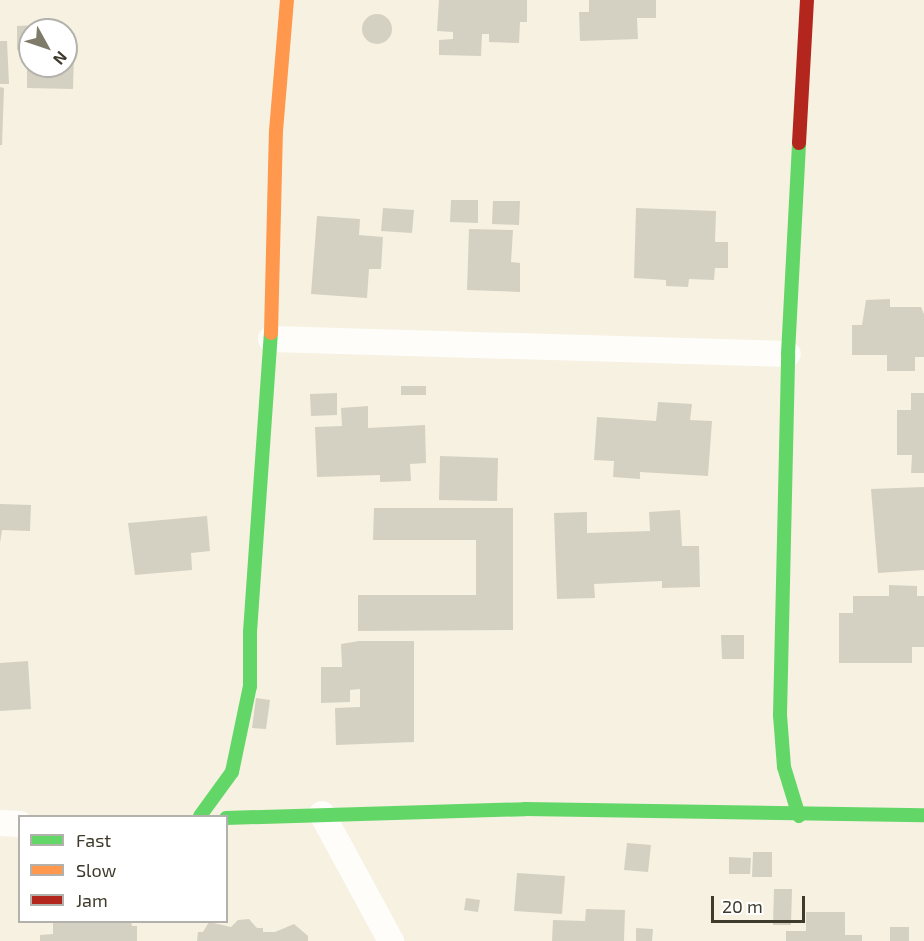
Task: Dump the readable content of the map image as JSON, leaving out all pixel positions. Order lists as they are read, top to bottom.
{
  "legend": ["Fast", "Slow", "Jam"],
  "scale_bar": "20 m",
  "north": "bottom right"
}
